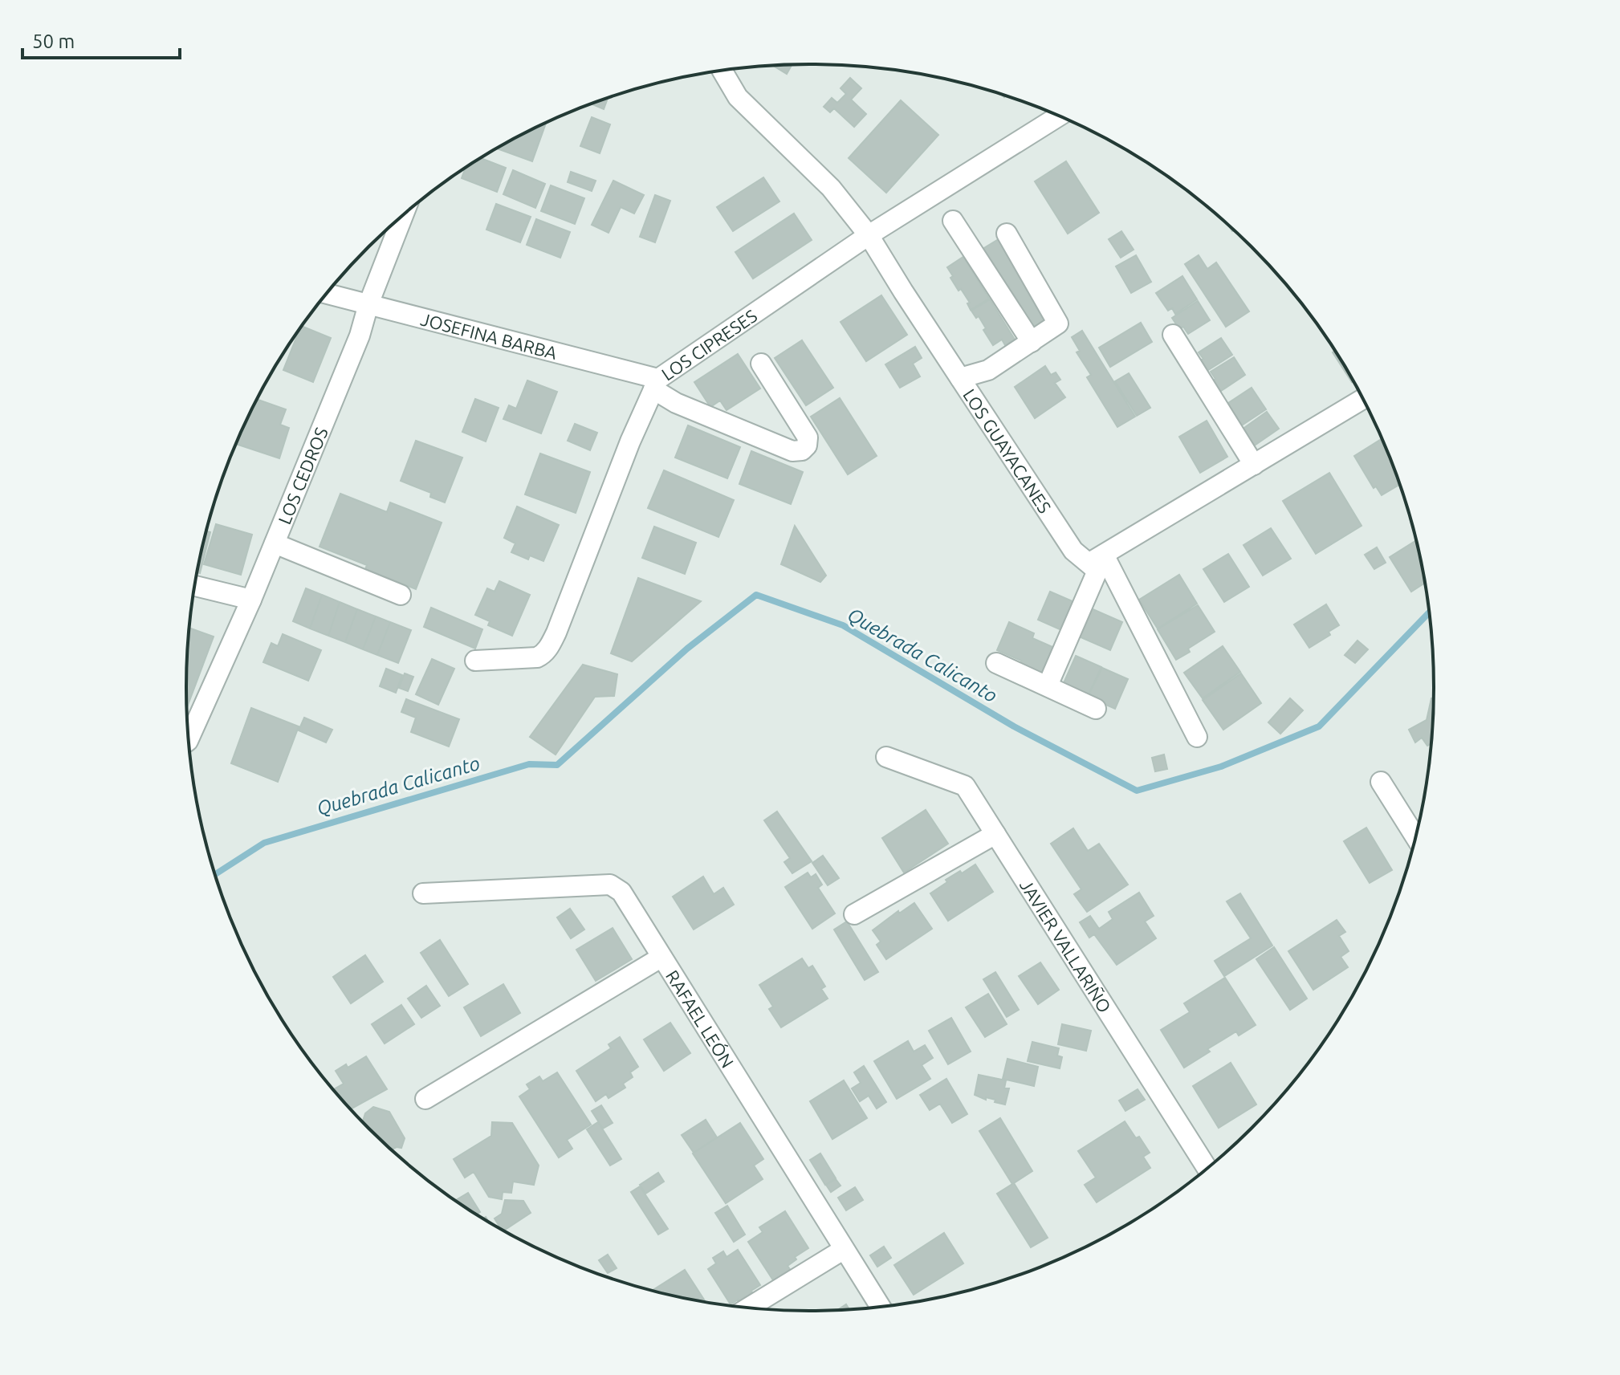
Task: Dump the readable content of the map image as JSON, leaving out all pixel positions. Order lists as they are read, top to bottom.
{
  "streets": {
    "street": [
      "JOSEFINA BARBA",
      "LOS CIPRESES",
      "LOS GUAYACANES",
      "LOS CEDROS",
      "JAVIER VALLARIÑO",
      "RAFAEL LEÓN"
    ]
  },
  "crossings": [
    ["JOSEFINA BARBA", "LOS CIPRESES"],
    ["JOSEFINA BARBA", "LOS CEDROS"],
    ["LOS CIPRESES", "LOS GUAYACANES"]
  ],
  "water": ["Quebrada Calicanto"],
  "scale_bar": "50 m"
}
